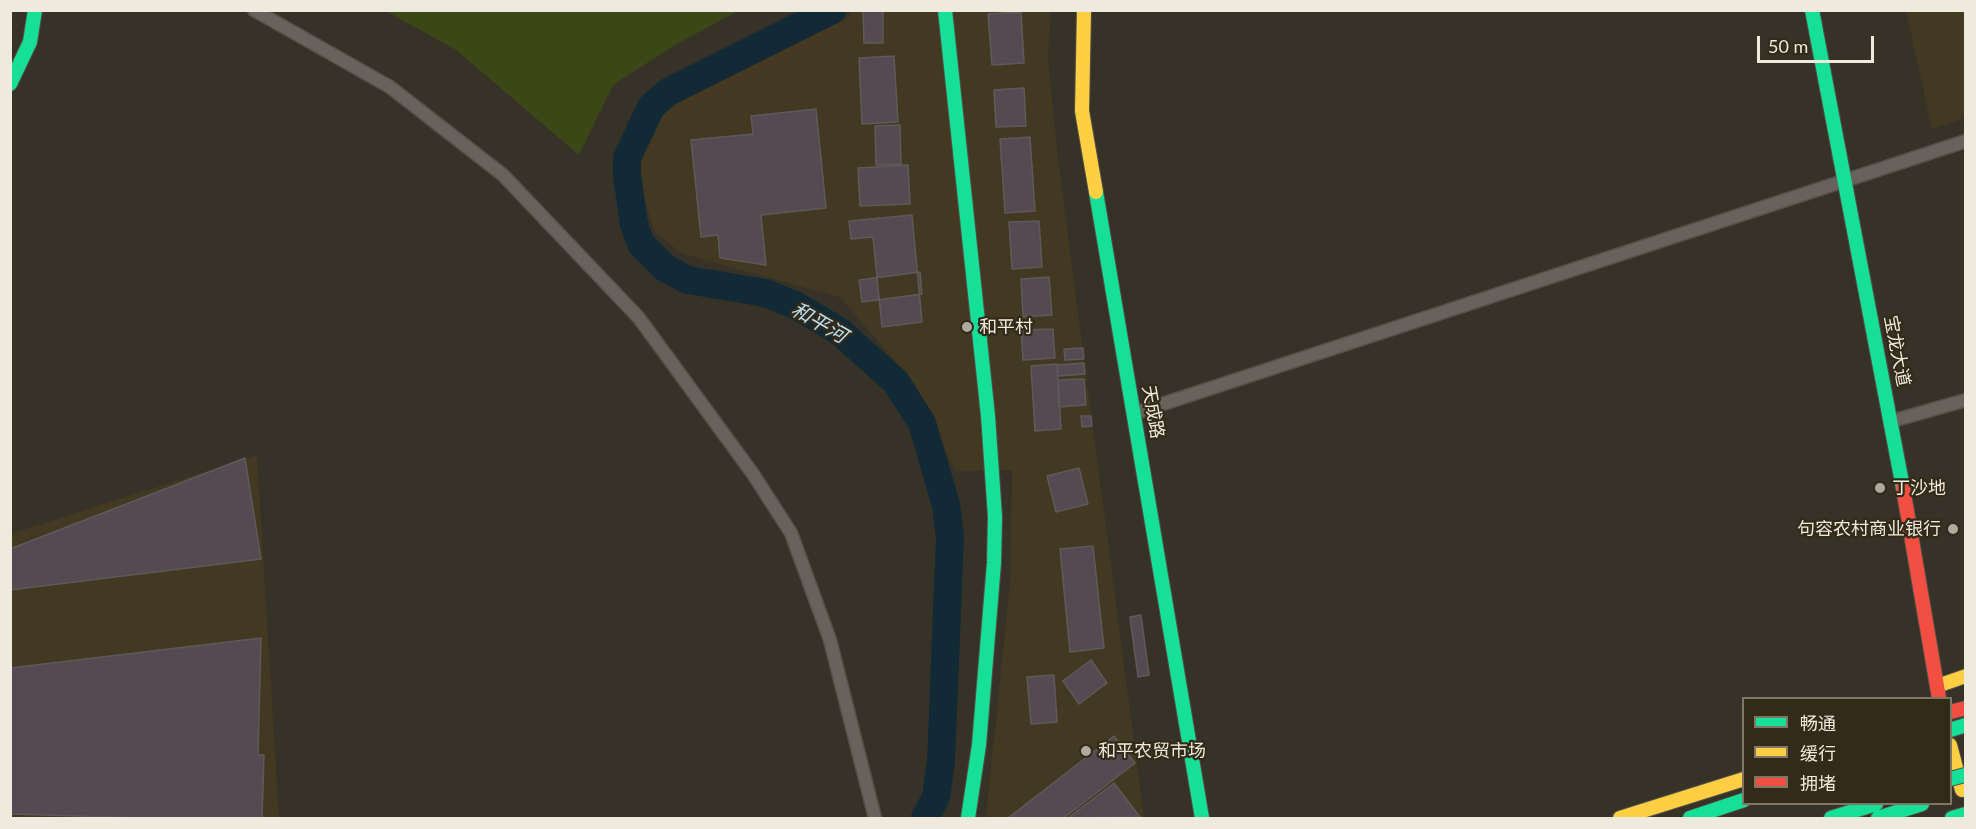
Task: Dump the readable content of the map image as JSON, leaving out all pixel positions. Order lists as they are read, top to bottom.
{
  "streets": {
    "main road": ["宝龙大道", "天成路"]
  },
  "water": ["和平河"],
  "places": [
    "和平村",
    "丁沙地",
    "句容农村商业银行",
    "和平农贸市场"
  ],
  "legend": ["畅通", "缓行", "拥堵"],
  "scale_bar": "50 m"
}
